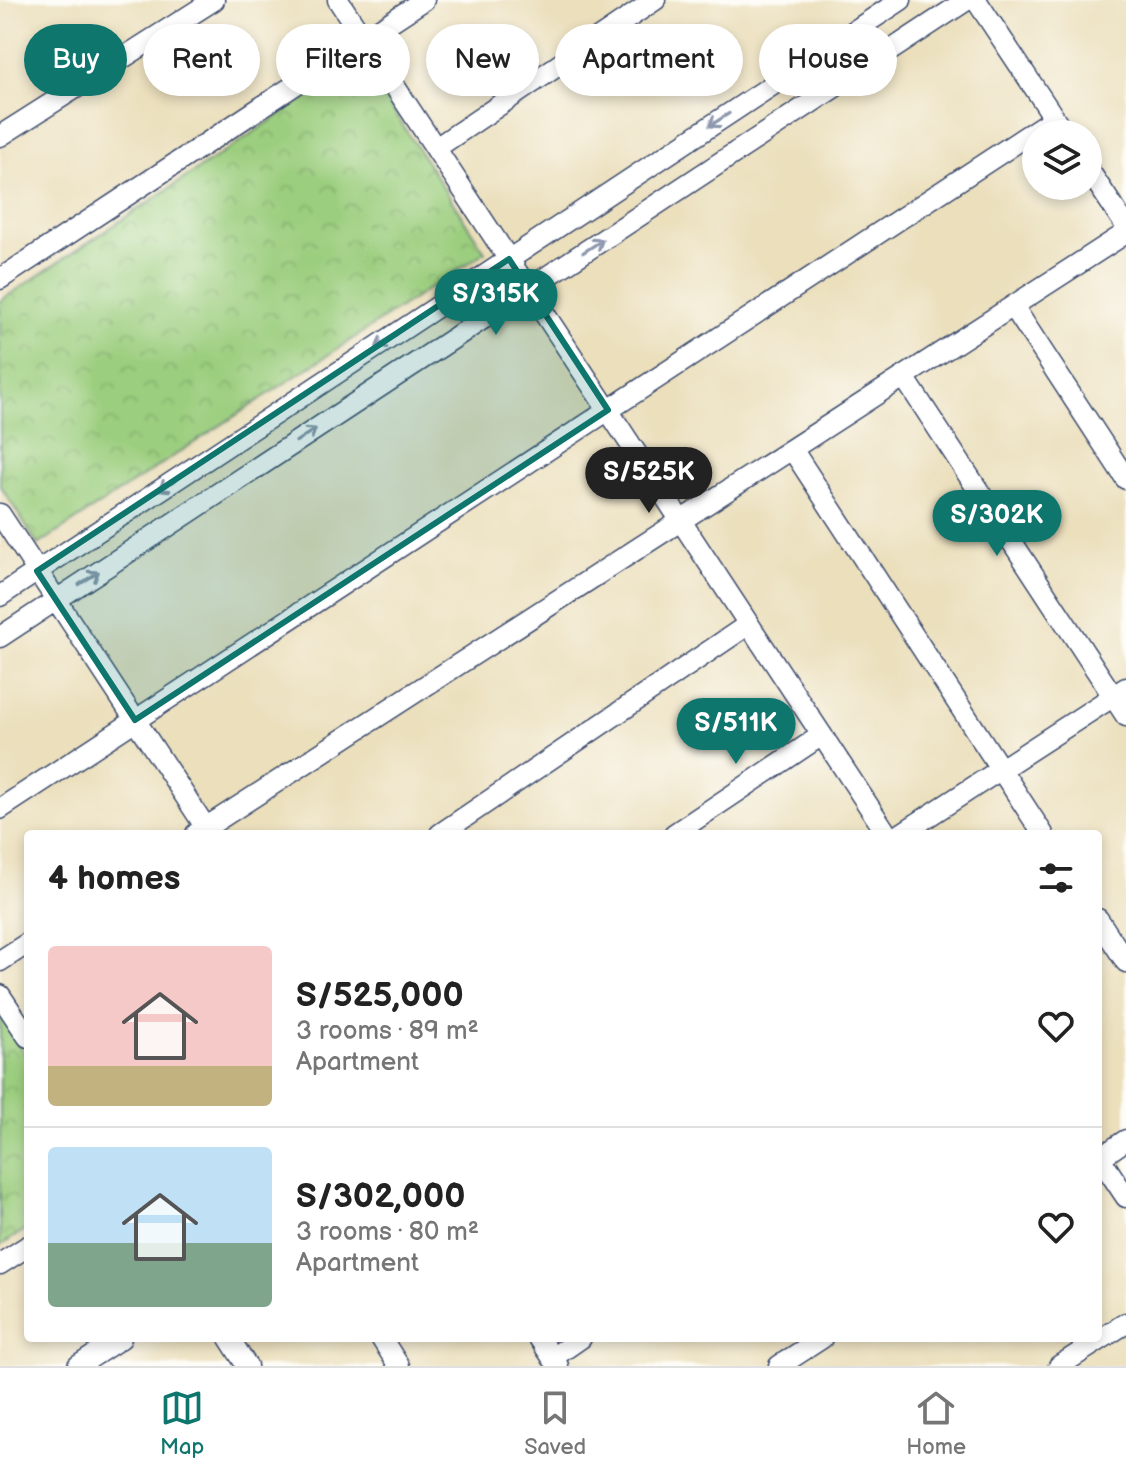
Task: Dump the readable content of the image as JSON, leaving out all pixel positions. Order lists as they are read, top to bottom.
{
  "page": {
    "chip": [
      "Buy",
      "Rent",
      "Filters",
      "New",
      "Apartment",
      "House"
    ],
    "price": [
      "S/315K",
      "S/525K",
      "S/302K",
      "S/511K"
    ],
    "heading": "4 homes",
    "list": [
      {
        "name": "S/525,000",
        "note": "3 rooms · 89 m² · Apartment"
      },
      {
        "name": "S/302,000",
        "note": "3 rooms · 80 m² · Apartment"
      }
    ],
    "tabs": ["Map", "Saved", "Home"]
  }
}
